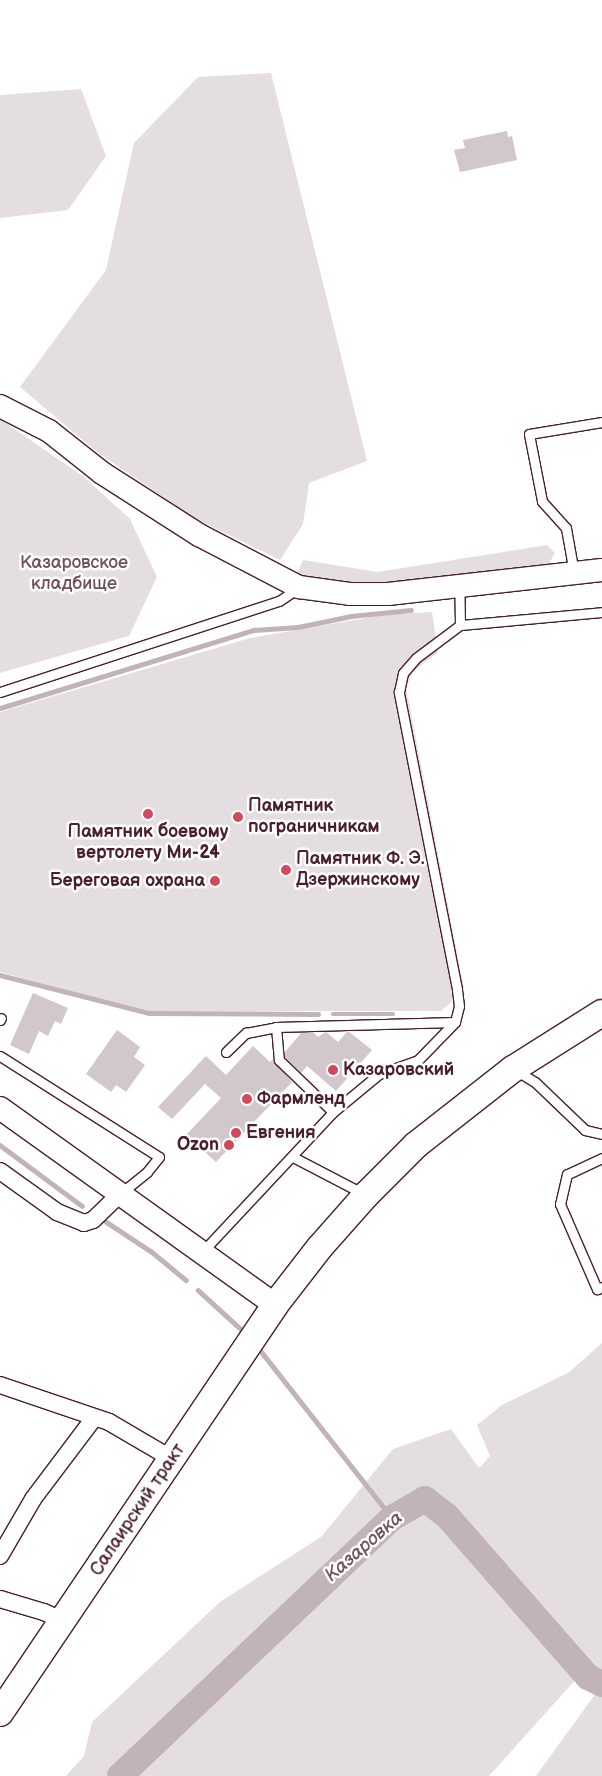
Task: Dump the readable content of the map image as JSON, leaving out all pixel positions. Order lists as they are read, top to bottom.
{
  "streets": {
    "main road": ["Салаирский тракт"]
  },
  "water": ["Казаровка"],
  "parks": ["Казаровское кладбище"],
  "places": [
    "Памятник боевому вертолету Ми-24",
    "Памятник пограничникам",
    "Памятник Ф. Э. Дзержинскому",
    "Береговая охрана",
    "Казаровский",
    "Фармленд",
    "Евгения",
    "Ozon"
  ]
}
